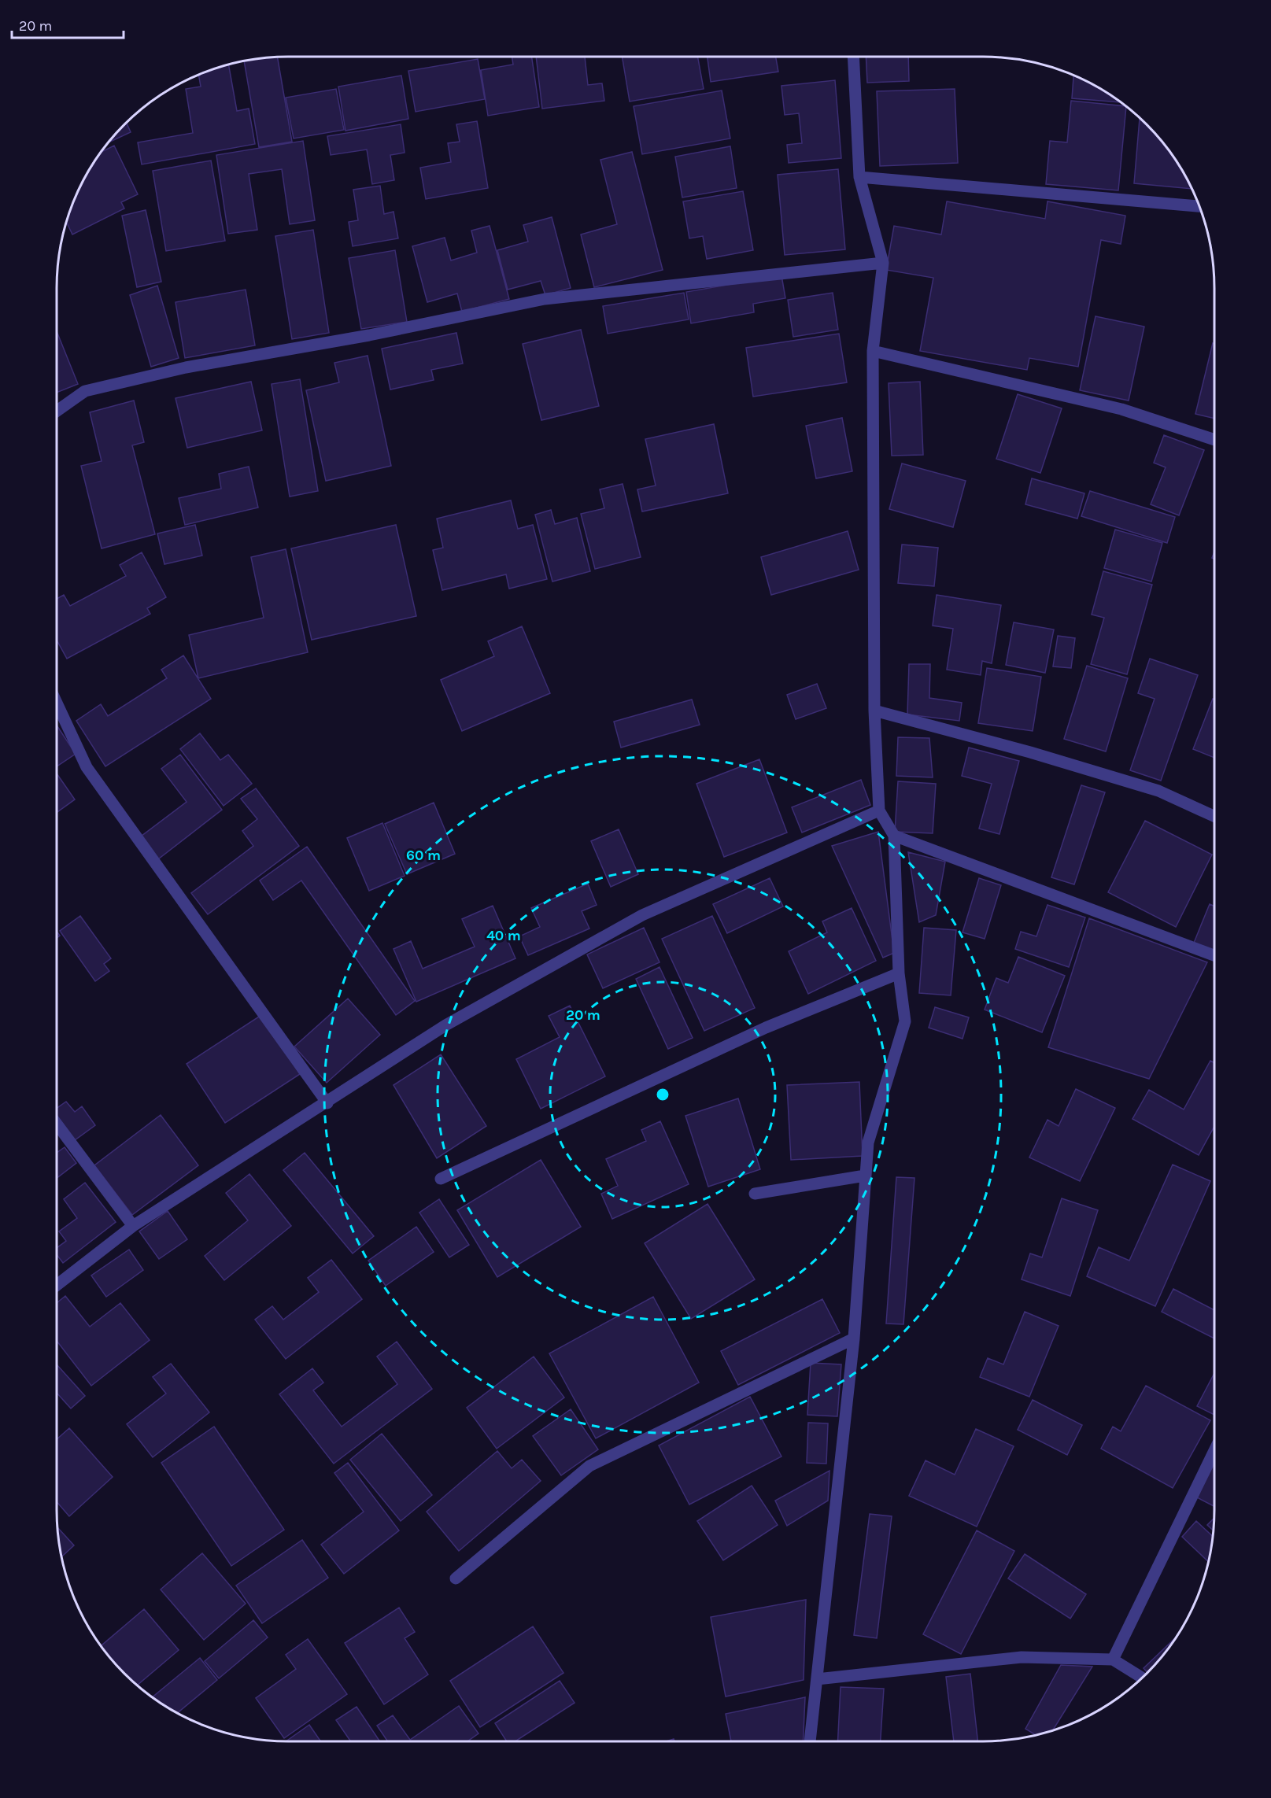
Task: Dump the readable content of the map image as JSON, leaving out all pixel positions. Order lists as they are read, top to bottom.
{
  "scale_bar": "20 m",
  "rings": ["60 m", "40 m", "20 m"]
}
